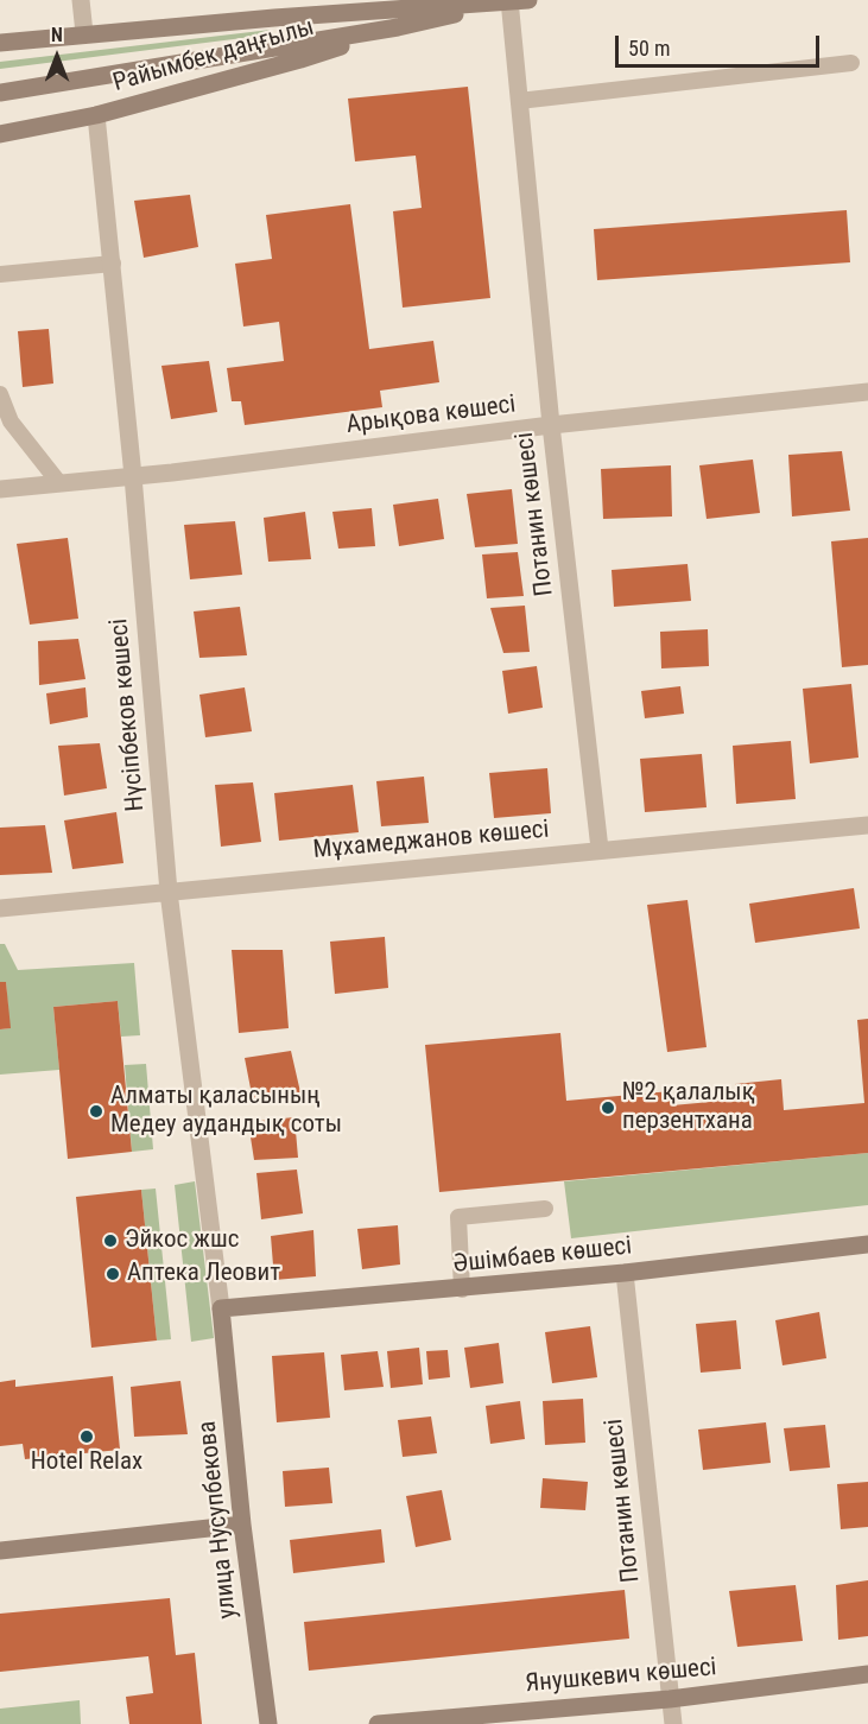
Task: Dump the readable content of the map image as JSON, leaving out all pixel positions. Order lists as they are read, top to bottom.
{
  "streets": {
    "street": [
      "Райымбек даңғылы",
      "Арықова көшесі",
      "Потанин көшесі",
      "Нүсіпбеков көшесі",
      "Мұхамеджанов көшесі",
      "Әшімбаев көшесі",
      "улица Нусупбекова",
      "Янушкевич көшесі"
    ]
  },
  "crossings": [
    ["Райымбек даңғылы", "Потанин көшесі"],
    ["Райымбек даңғылы", "Нүсіпбеков көшесі"],
    ["Арықова көшесі", "Потанин көшесі"],
    ["Арықова көшесі", "Нүсіпбеков көшесі"],
    ["Потанин көшесі", "Мұхамеджанов көшесі"],
    ["Потанин көшесі", "Әшімбаев көшесі"],
    ["Потанин көшесі", "Янушкевич көшесі"],
    ["Нүсіпбеков көшесі", "Мұхамеджанов көшесі"],
    ["Нүсіпбеков көшесі", "Әшімбаев көшесі"],
    ["Нүсіпбеков көшесі", "улица Нусупбекова"],
    ["Әшімбаев көшесі", "улица Нусупбекова"]
  ],
  "places": [
    "№2 қалалық перзентхана",
    "Алматы қаласының Медеу аудандық соты",
    "Эйкос жшс",
    "Аптека Леовит",
    "Hotel Relax"
  ],
  "scale_bar": "50 m",
  "north": "top"
}
